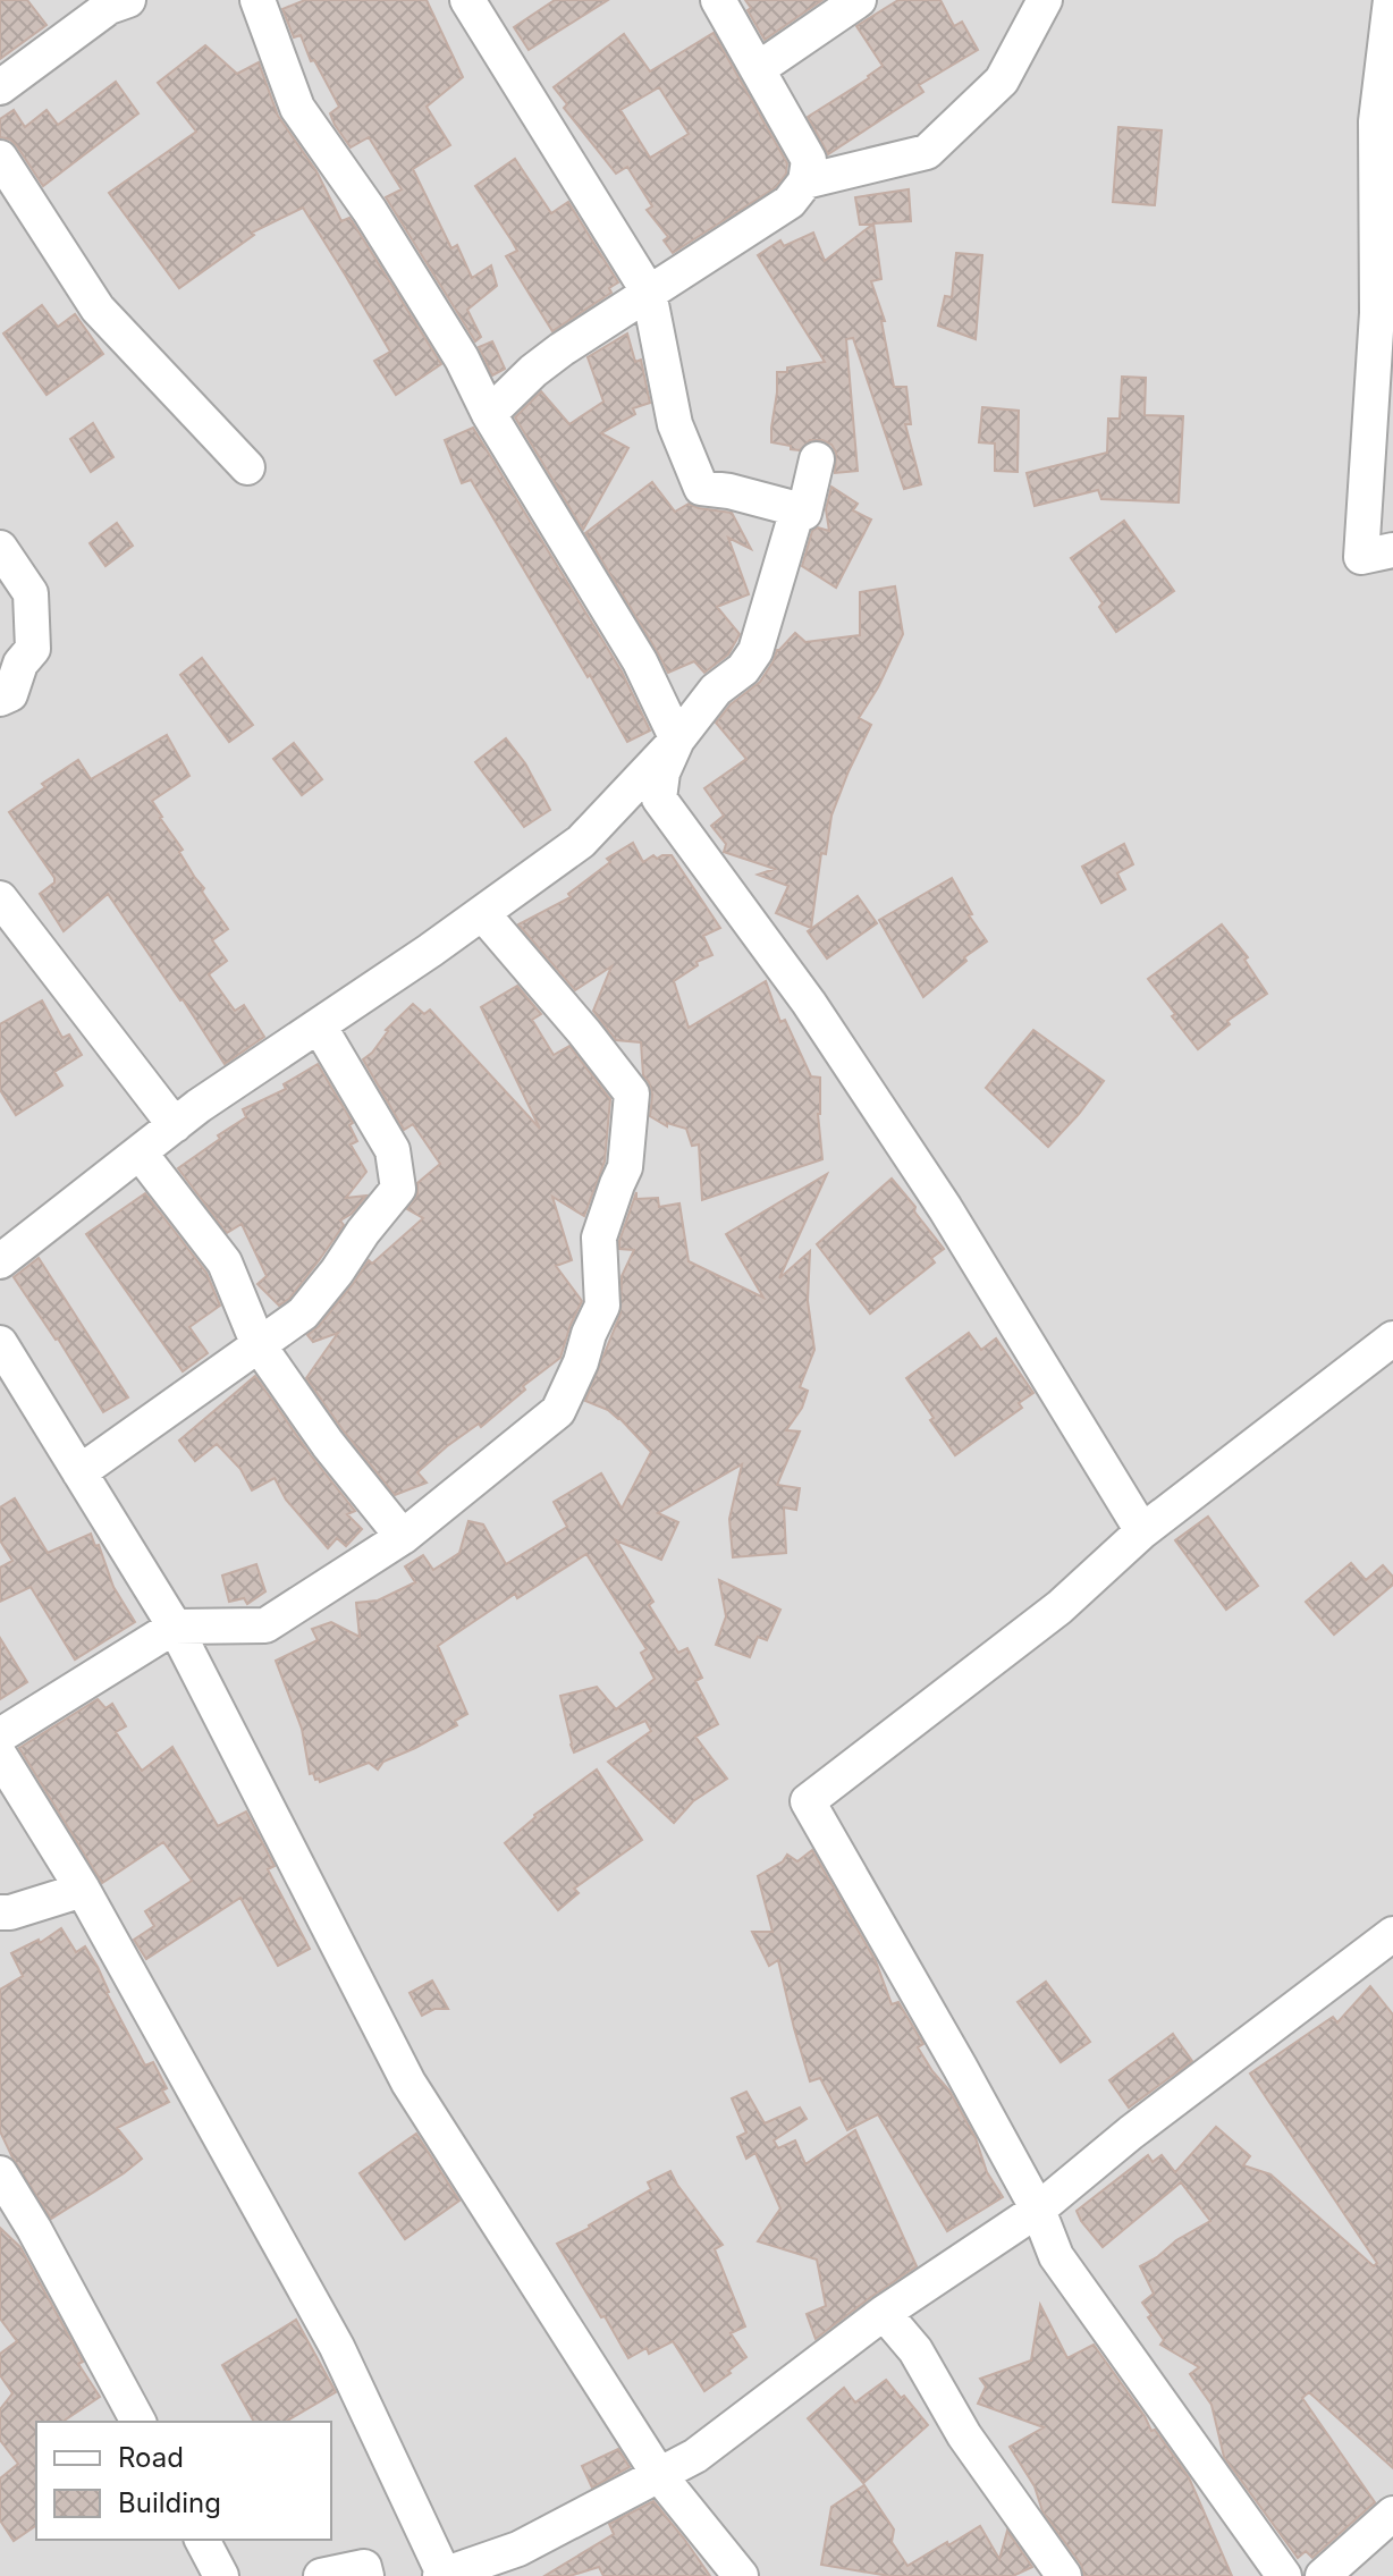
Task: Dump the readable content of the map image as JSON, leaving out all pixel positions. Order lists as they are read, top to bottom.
{
  "legend": ["Road", "Building"]
}
